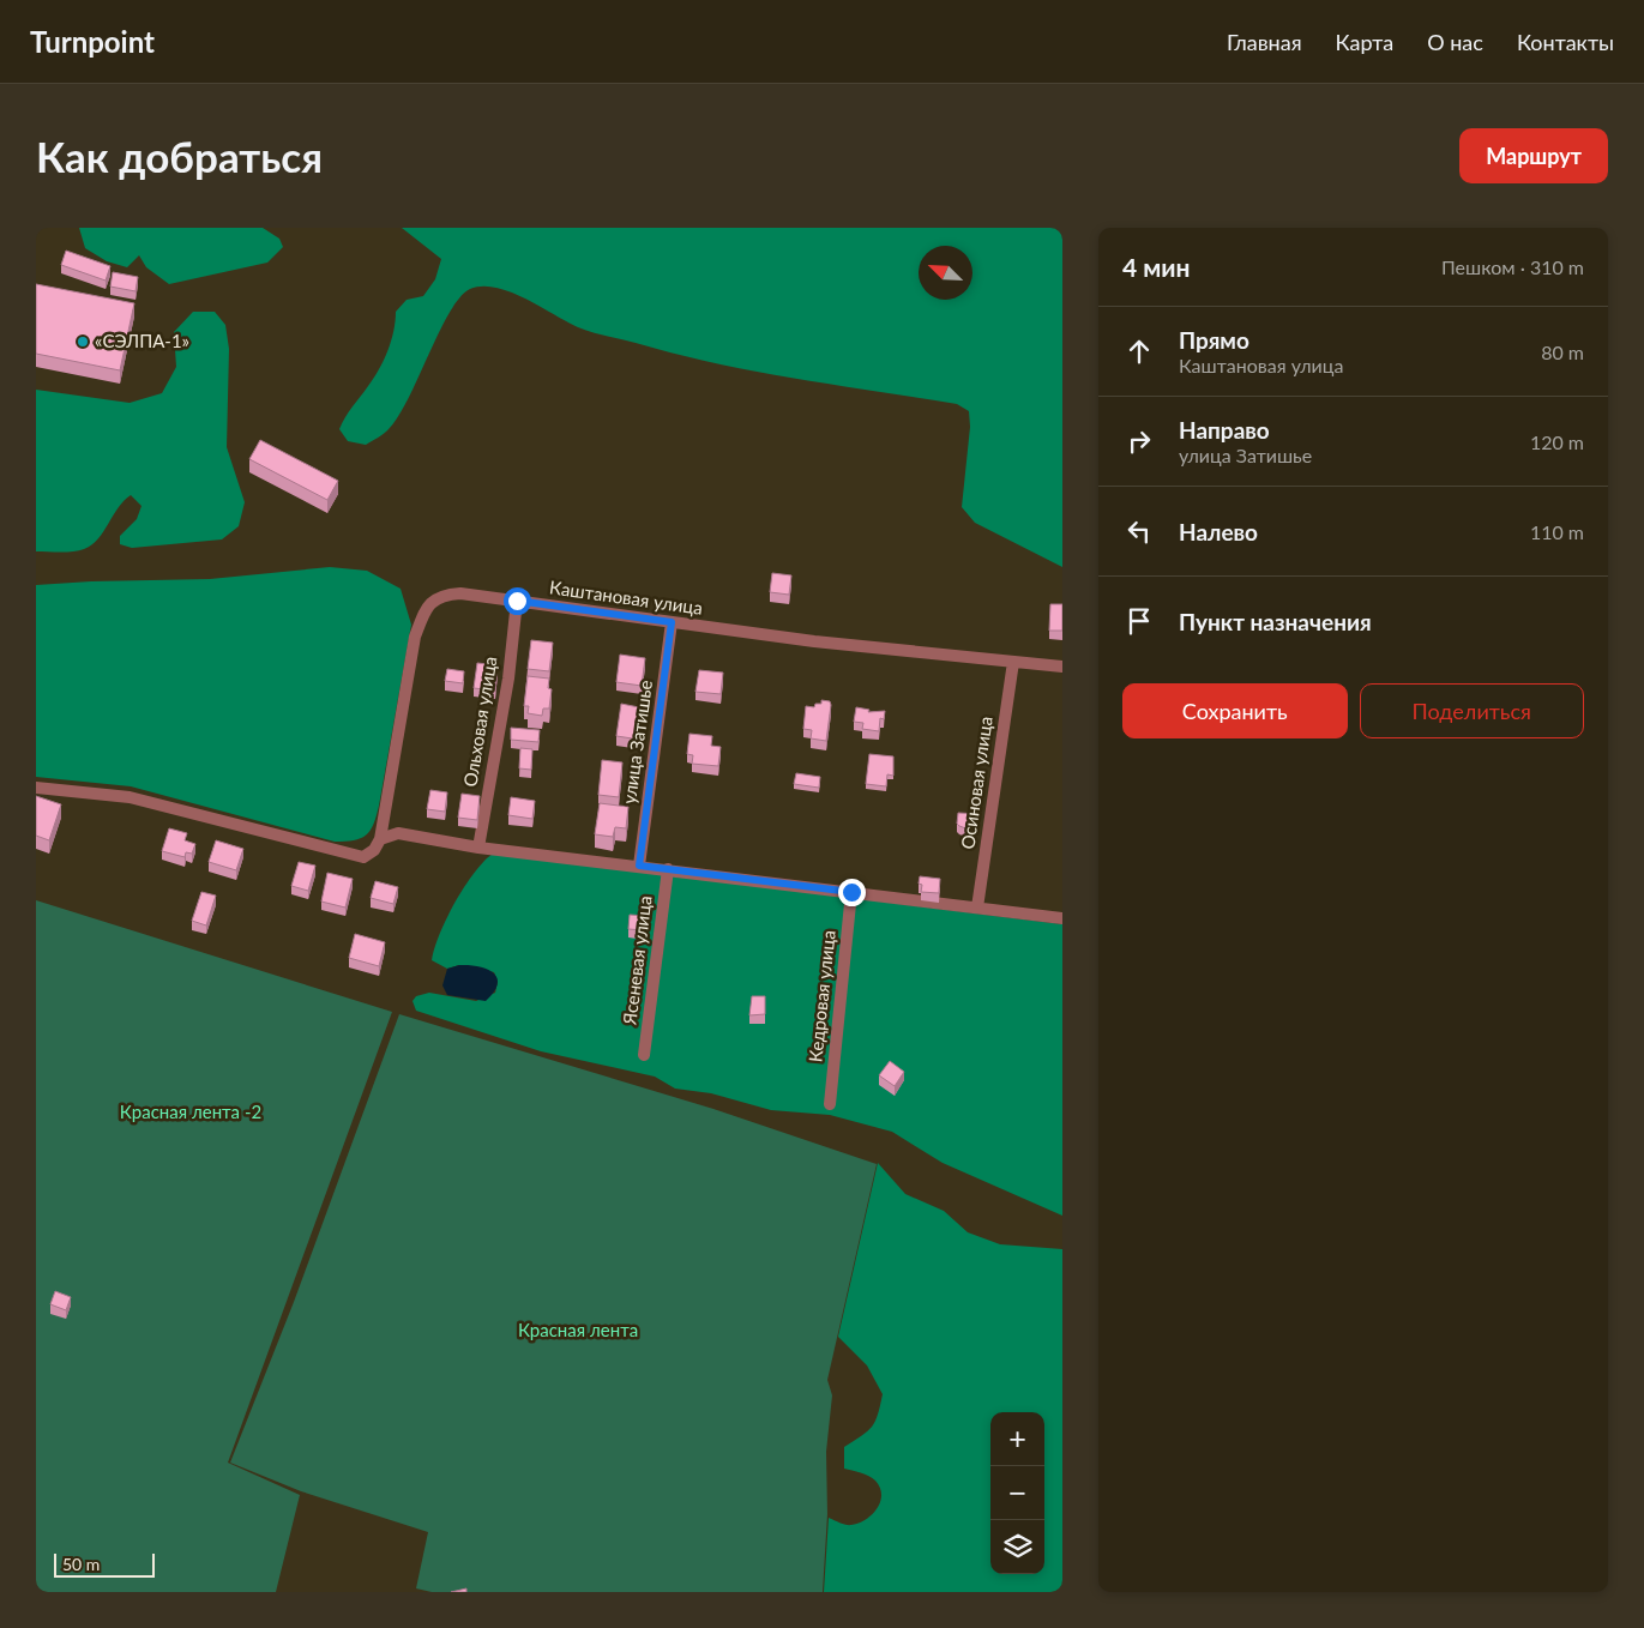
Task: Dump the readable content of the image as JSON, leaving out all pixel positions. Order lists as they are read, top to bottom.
{
  "streets": {
    "street": [
      "Каштановая улица",
      "Ольховая улица",
      "улица Затишье",
      "Осиновая улица",
      "Ясеневая улица",
      "Кедровая улица"
    ]
  },
  "crossings": [
    ["Каштановая улица", "Ольховая улица"],
    ["Каштановая улица", "улица Затишье"],
    ["Каштановая улица", "Осиновая улица"]
  ],
  "parks": ["Красная лента -2", "Красная лента"],
  "places": ["«СЭЛПА-1»"],
  "scale_bar": "50 m",
  "north": "top left",
  "page": {
    "header": "Turnpoint",
    "nav": [
      "Главная",
      "Карта",
      "О нас",
      "Контакты"
    ],
    "buttons": [
      "Маршрут",
      ["Сохранить", "Поделиться"]
    ],
    "title": "Как добраться",
    "heading": ["4 мин", "Пешком · 310 m"],
    "list": [
      ["Прямо", "Каштановая улица", "80 m"],
      ["Направо", "улица Затишье", "120 m"],
      ["Налево", "110 m"],
      "Пункт назначения"
    ],
    "map_buttons": ["+", "−"],
    "scale": "50 m"
  }
}
